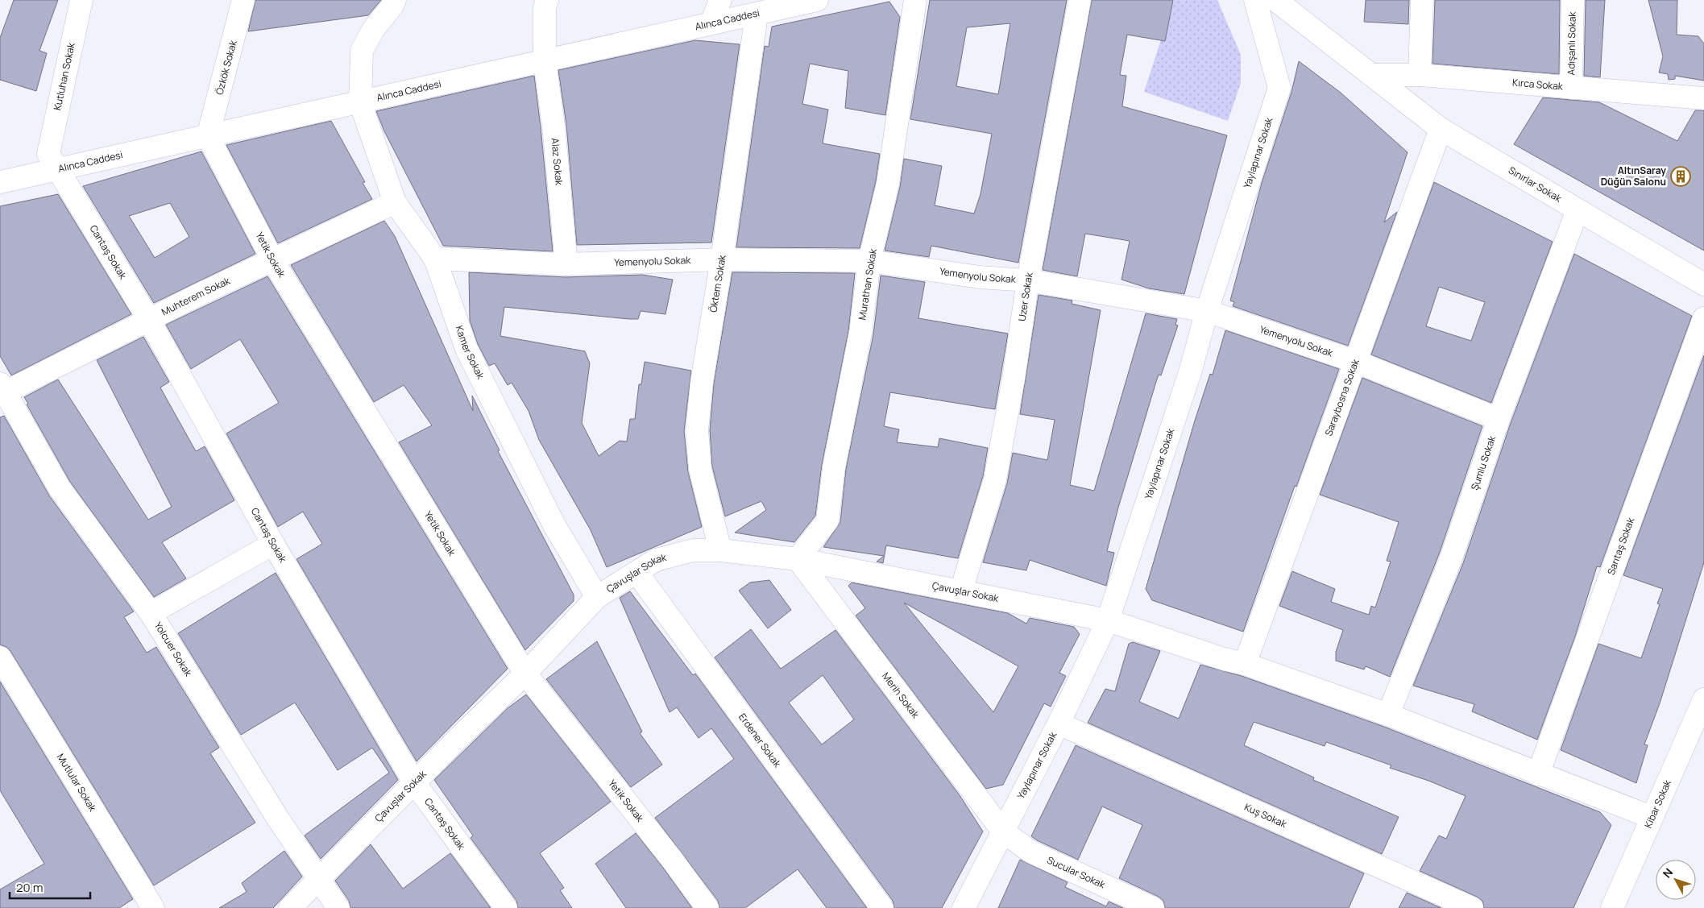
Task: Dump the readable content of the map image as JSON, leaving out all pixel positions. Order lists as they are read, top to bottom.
{
  "streets": {
    "street": [
      "Alınca Caddesi",
      "Adışanlı Sokak",
      "Özkök Sokak",
      "Kutluhan Sokak",
      "Kırca Sokak",
      "Yaylapınar Sokak",
      "Alaz Sokak",
      "Sınırlar Sokak",
      "Cantaş Sokak",
      "Yetik Sokak",
      "Yemenyolu Sokak",
      "Öktem Sokak",
      "Murathan Sokak",
      "Muhterem Sokak",
      "Uzer Sokak",
      "Kamer Sokak",
      "Saraybosna Sokak",
      "Şumlu Sokak",
      "Sarıtaş Sokak",
      "Çavuşlar Sokak",
      "Yolcuer Sokak",
      "Merih Sokak",
      "Erdener Sokak",
      "Mutlular Sokak",
      "Kibar Sokak",
      "Kuş Sokak",
      "Sucular Sokak"
    ]
  },
  "crossings": [
    ["Alınca Caddesi", "Özkök Sokak"],
    ["Alınca Caddesi", "Kutluhan Sokak"],
    ["Alınca Caddesi", "Alaz Sokak"],
    ["Alınca Caddesi", "Cantaş Sokak"],
    ["Alınca Caddesi", "Yetik Sokak"],
    ["Alınca Caddesi", "Öktem Sokak"],
    ["Alınca Caddesi", "Kamer Sokak"],
    ["Adışanlı Sokak", "Kırca Sokak"],
    ["Özkök Sokak", "Yetik Sokak"],
    ["Kutluhan Sokak", "Cantaş Sokak"],
    ["Kırca Sokak", "Sınırlar Sokak"],
    ["Yaylapınar Sokak", "Yemenyolu Sokak"],
    ["Yaylapınar Sokak", "Çavuşlar Sokak"],
    ["Yaylapınar Sokak", "Merih Sokak"],
    ["Yaylapınar Sokak", "Kuş Sokak"],
    ["Yaylapınar Sokak", "Sucular Sokak"],
    ["Alaz Sokak", "Yemenyolu Sokak"],
    ["Sınırlar Sokak", "Saraybosna Sokak"],
    ["Sınırlar Sokak", "Şumlu Sokak"],
    ["Cantaş Sokak", "Muhterem Sokak"],
    ["Cantaş Sokak", "Çavuşlar Sokak"],
    ["Yetik Sokak", "Muhterem Sokak"],
    ["Yetik Sokak", "Çavuşlar Sokak"],
    ["Yemenyolu Sokak", "Öktem Sokak"],
    ["Yemenyolu Sokak", "Murathan Sokak"],
    ["Yemenyolu Sokak", "Uzer Sokak"],
    ["Yemenyolu Sokak", "Kamer Sokak"],
    ["Yemenyolu Sokak", "Saraybosna Sokak"],
    ["Yemenyolu Sokak", "Şumlu Sokak"],
    ["Öktem Sokak", "Çavuşlar Sokak"],
    ["Murathan Sokak", "Çavuşlar Sokak"],
    ["Murathan Sokak", "Merih Sokak"],
    ["Muhterem Sokak", "Kamer Sokak"],
    ["Muhterem Sokak", "Yolcuer Sokak"],
    ["Uzer Sokak", "Çavuşlar Sokak"],
    ["Kamer Sokak", "Çavuşlar Sokak"],
    ["Saraybosna Sokak", "Çavuşlar Sokak"],
    ["Şumlu Sokak", "Çavuşlar Sokak"],
    ["Sarıtaş Sokak", "Çavuşlar Sokak"],
    ["Çavuşlar Sokak", "Yolcuer Sokak"],
    ["Çavuşlar Sokak", "Merih Sokak"],
    ["Çavuşlar Sokak", "Erdener Sokak"],
    ["Çavuşlar Sokak", "Kibar Sokak"],
    ["Merih Sokak", "Sucular Sokak"]
  ],
  "places": {
    "building": ["AltınSaray Düğün Salonu"]
  },
  "scale_bar": "20 m",
  "north": "top left"
}
